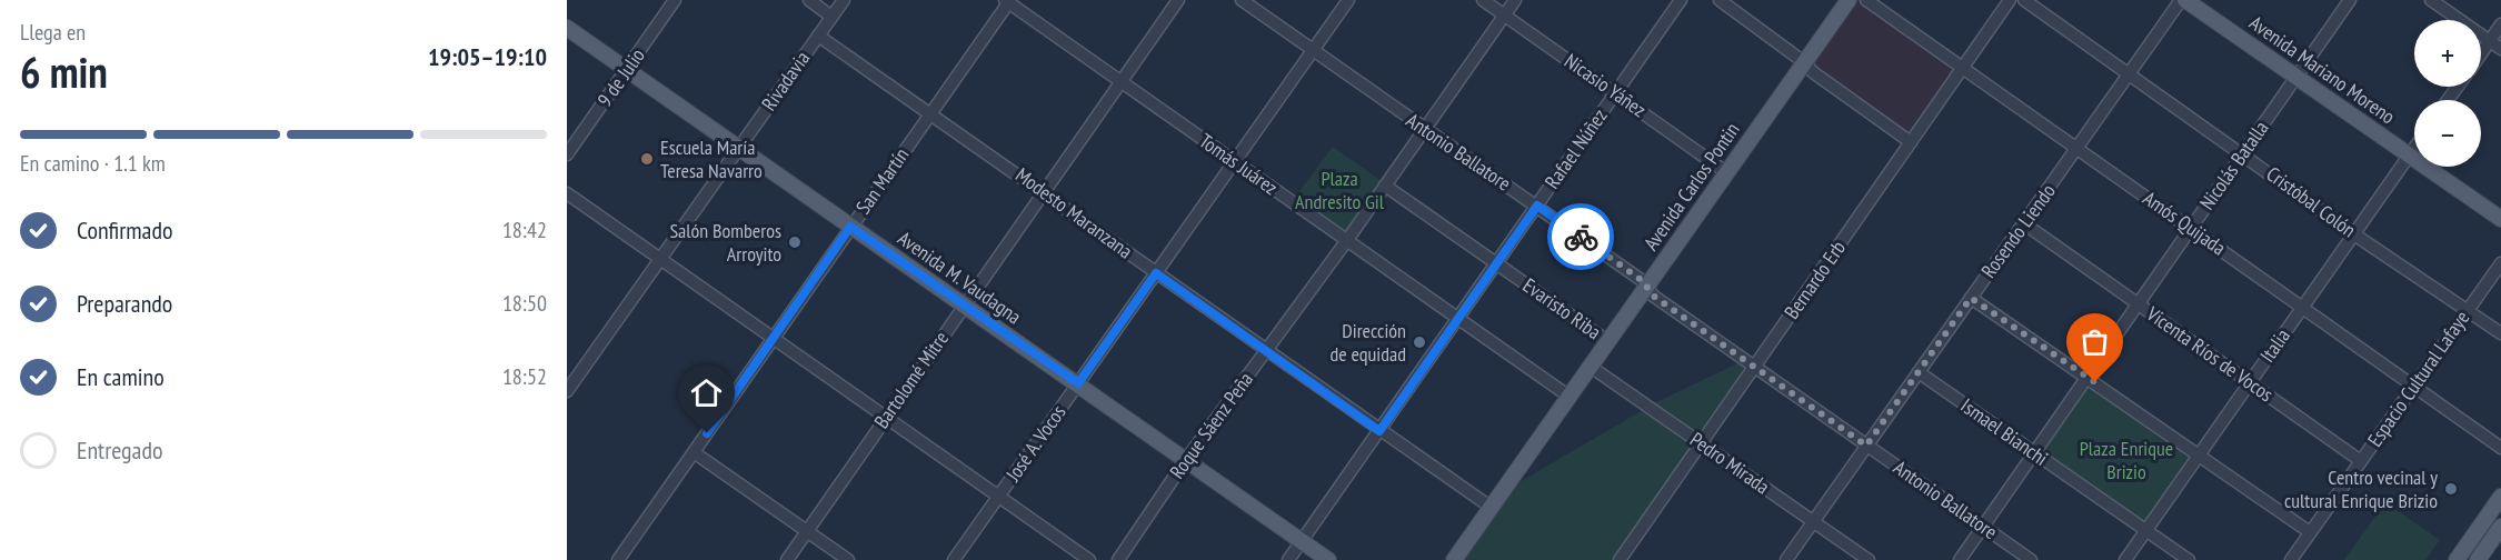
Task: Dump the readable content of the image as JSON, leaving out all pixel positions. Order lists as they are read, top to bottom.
{
  "streets": {
    "main road": ["Avenida Mariano Moreno", "Avenida Carlos Pontin", "Avenida M. Vaudagna"],
    "street": [
      "9 de Julio",
      "Rivadavia",
      "Nicasio Yáñez",
      "Rafael Núñez",
      "Antonio Ballatore",
      "Tomás Juárez",
      "Nicolás Batalla",
      "San Martín",
      "Cristóbal Colón",
      "Modesto Maranzana",
      "Amós Quijada",
      "Rosendo Liendo",
      "Bernardo Erb",
      "Evaristo Riba",
      "Italia",
      "Vicenta Ríos de Vocos",
      "Espacio Cultural Lafaye",
      "Bartolomé Mitre",
      "Roque Sáenz Peña",
      "Ismael Bianchi",
      "José A. Vocos",
      "Pedro Mirada"
    ]
  },
  "crossings": [
    ["Avenida Mariano Moreno", "Nicolás Batalla"],
    ["Avenida Mariano Moreno", "Rosendo Liendo"],
    ["Avenida Mariano Moreno", "Italia"],
    ["9 de Julio", "Avenida M. Vaudagna"],
    ["Rivadavia", "Modesto Maranzana"],
    ["Rivadavia", "Avenida M. Vaudagna"],
    ["Nicasio Yáñez", "Rafael Núñez"],
    ["Nicasio Yáñez", "Avenida Carlos Pontin"],
    ["Nicasio Yáñez", "Roque Sáenz Peña"],
    ["Rafael Núñez", "Antonio Ballatore"],
    ["Rafael Núñez", "Tomás Juárez"],
    ["Rafael Núñez", "Modesto Maranzana"],
    ["Rafael Núñez", "Avenida M. Vaudagna"],
    ["Rafael Núñez", "Evaristo Riba"],
    ["Antonio Ballatore", "Nicolás Batalla"],
    ["Antonio Ballatore", "Avenida Carlos Pontin"],
    ["Antonio Ballatore", "Rosendo Liendo"],
    ["Antonio Ballatore", "Bernardo Erb"],
    ["Antonio Ballatore", "Roque Sáenz Peña"],
    ["Antonio Ballatore", "José A. Vocos"],
    ["Tomás Juárez", "San Martín"],
    ["Tomás Juárez", "Avenida Carlos Pontin"],
    ["Tomás Juárez", "Bartolomé Mitre"],
    ["Tomás Juárez", "Roque Sáenz Peña"],
    ["Tomás Juárez", "José A. Vocos"],
    ["Nicolás Batalla", "Cristóbal Colón"],
    ["Nicolás Batalla", "Amós Quijada"],
    ["Nicolás Batalla", "Vicenta Ríos de Vocos"],
    ["Nicolás Batalla", "Ismael Bianchi"],
    ["San Martín", "Modesto Maranzana"],
    ["San Martín", "Avenida M. Vaudagna"],
    ["Avenida Carlos Pontin", "Modesto Maranzana"],
    ["Avenida Carlos Pontin", "Evaristo Riba"],
    ["Avenida Carlos Pontin", "Pedro Mirada"],
    ["Cristóbal Colón", "Rosendo Liendo"],
    ["Cristóbal Colón", "Italia"],
    ["Cristóbal Colón", "Espacio Cultural Lafaye"],
    ["Modesto Maranzana", "Bartolomé Mitre"],
    ["Modesto Maranzana", "Roque Sáenz Peña"],
    ["Modesto Maranzana", "José A. Vocos"],
    ["Amós Quijada", "Rosendo Liendo"],
    ["Amós Quijada", "Bernardo Erb"],
    ["Amós Quijada", "Italia"],
    ["Amós Quijada", "Espacio Cultural Lafaye"],
    ["Rosendo Liendo", "Vicenta Ríos de Vocos"],
    ["Rosendo Liendo", "Ismael Bianchi"],
    ["Rosendo Liendo", "Pedro Mirada"],
    ["Avenida M. Vaudagna", "Bartolomé Mitre"],
    ["Avenida M. Vaudagna", "Roque Sáenz Peña"],
    ["Avenida M. Vaudagna", "José A. Vocos"],
    ["Bernardo Erb", "Pedro Mirada"],
    ["Evaristo Riba", "Roque Sáenz Peña"],
    ["Italia", "Vicenta Ríos de Vocos"],
    ["Italia", "Ismael Bianchi"],
    ["Vicenta Ríos de Vocos", "Espacio Cultural Lafaye"]
  ],
  "parks": ["Plaza Andresito Gil", "Plaza Enrique Brizio"],
  "places": [
    "Escuela María Teresa Navarro",
    "Salón Bomberos Arroyito",
    "Dirección de equidad",
    "Centro vecinal y cultural Enrique Brizio"
  ],
  "page": {
    "heading": ["6 min", "Llega en", "19:05–19:10"],
    "map_buttons": ["+", "−"],
    "bar": "En camino · 1.1 km",
    "list": [
      ["Confirmado", "18:42"],
      ["Preparando", "18:50"],
      ["En camino", "18:52"],
      "Entregado"
    ]
  }
}
